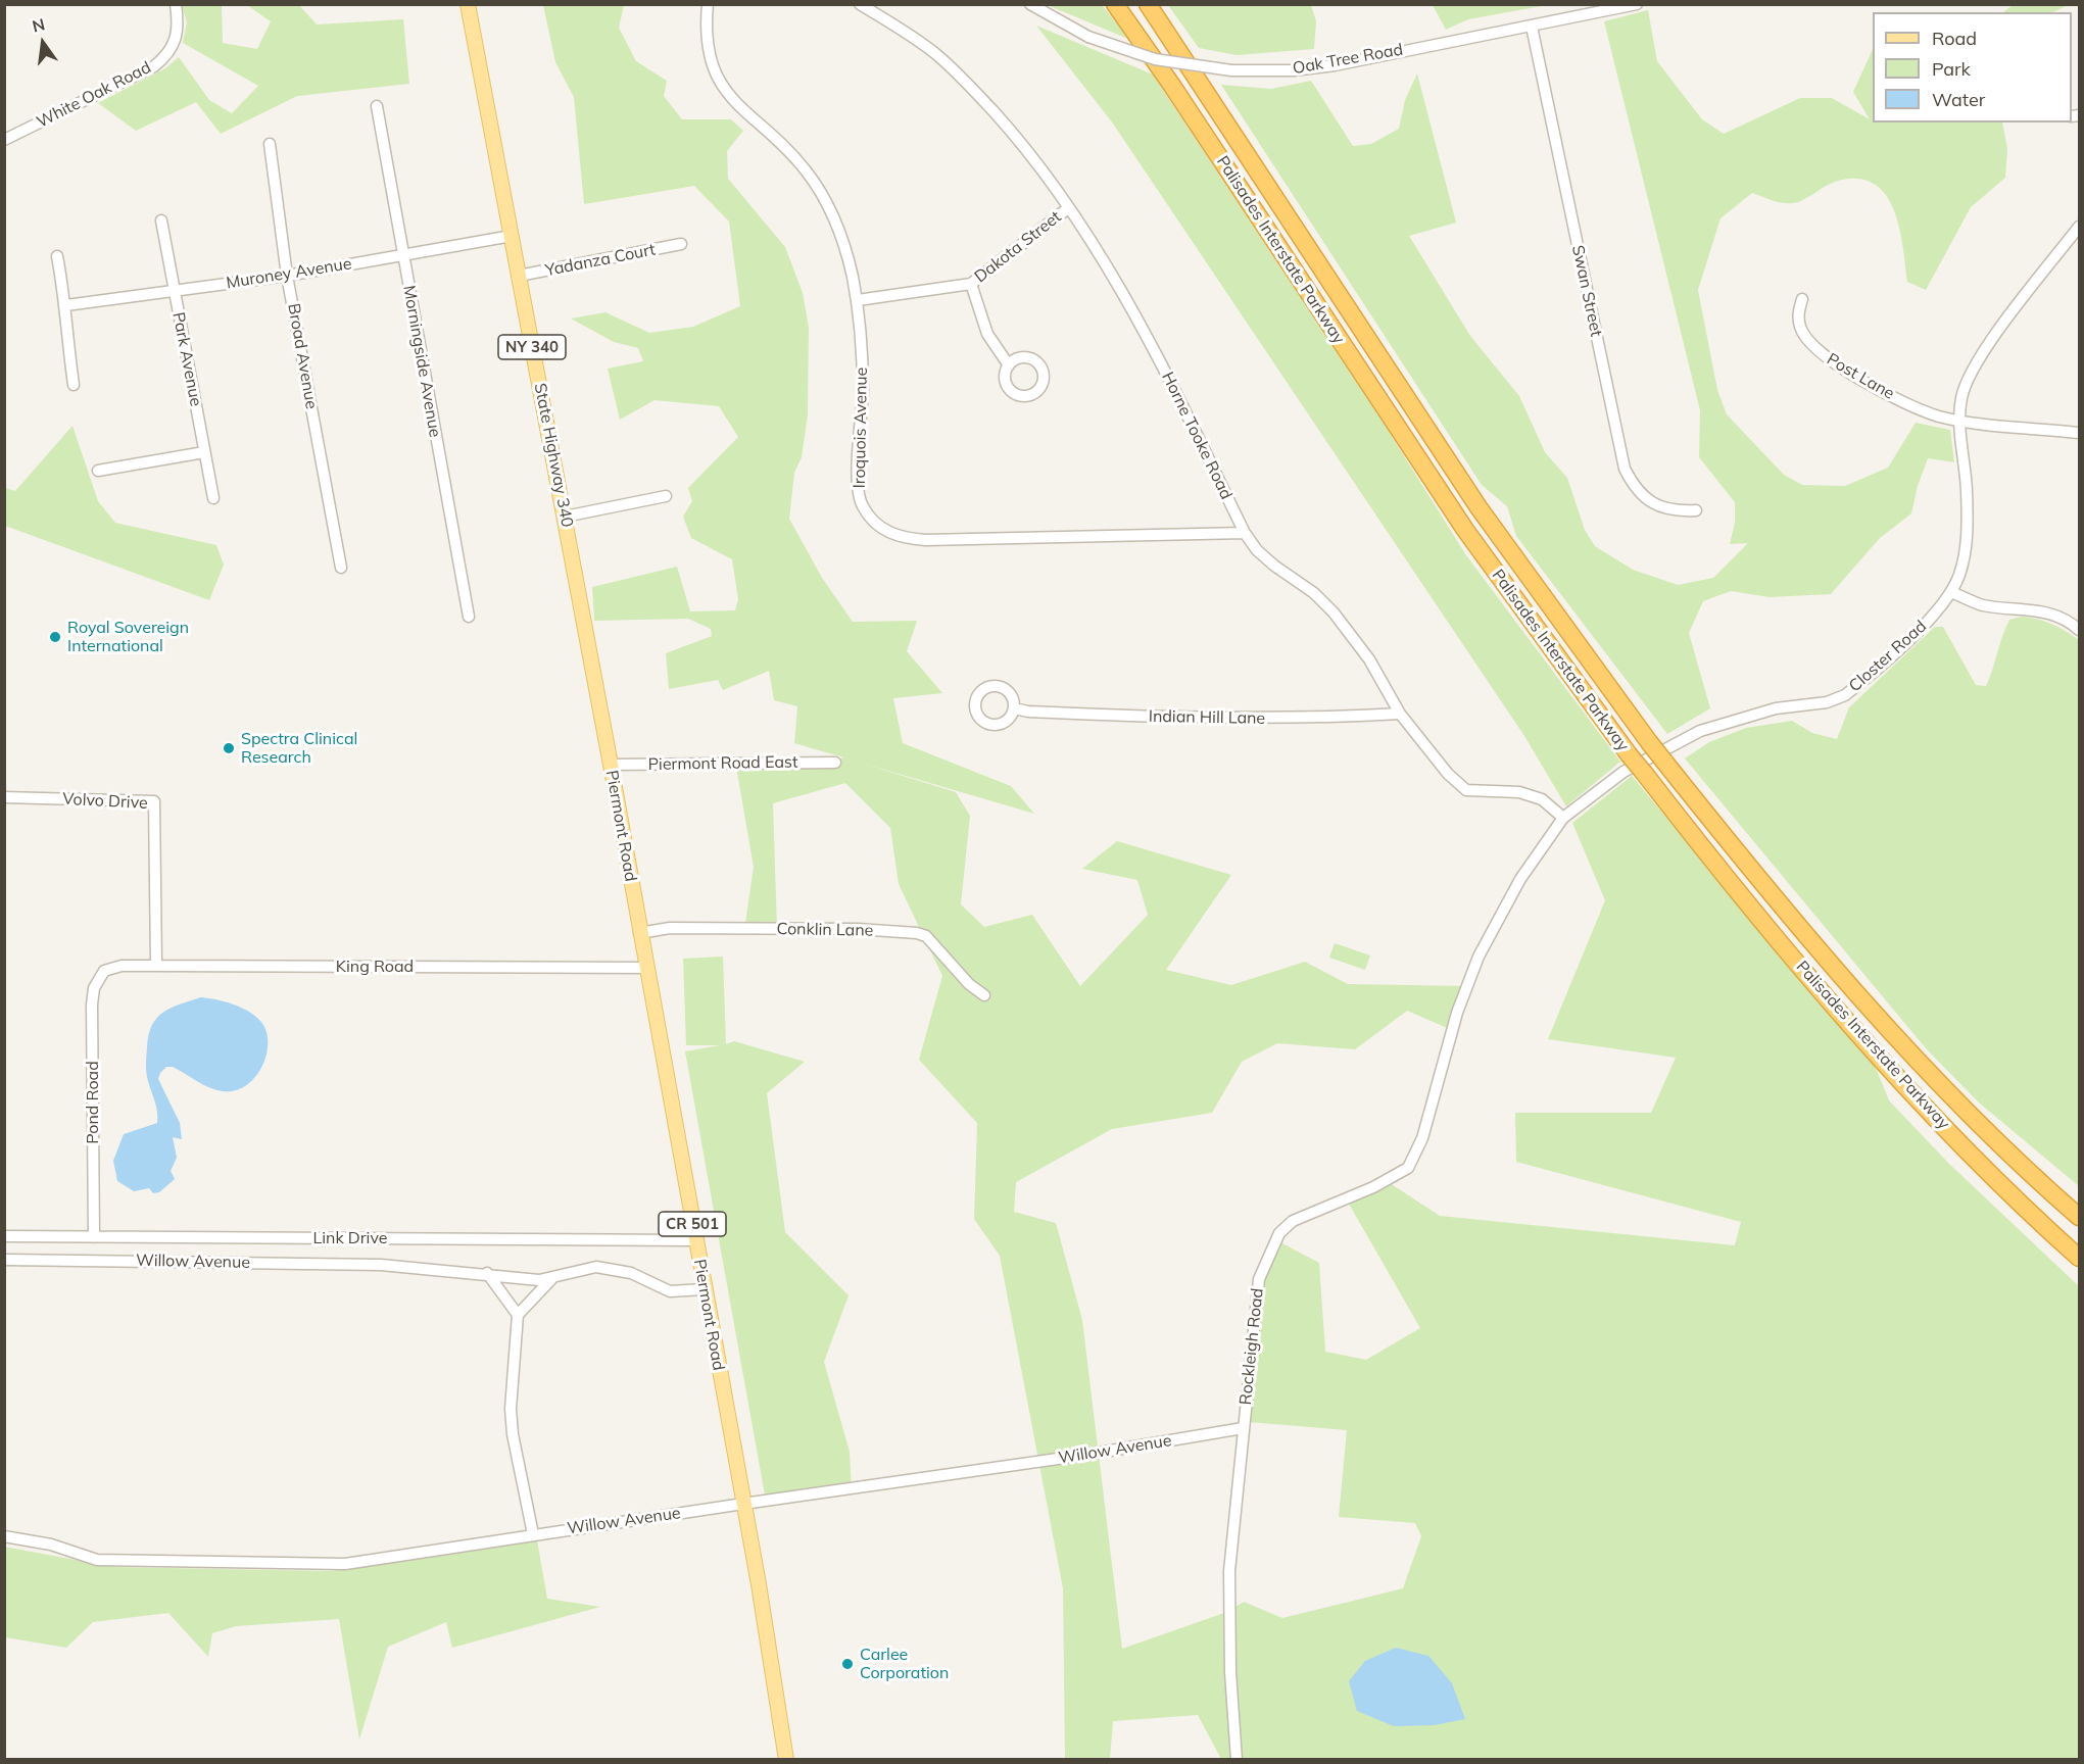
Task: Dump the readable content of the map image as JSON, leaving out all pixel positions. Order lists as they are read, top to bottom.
{
  "streets": {
    "highway": ["Palisades Interstate Parkway"],
    "main road": [
      "NY 340",
      "State Highway 340",
      "Piermont Road",
      "CR 501"
    ],
    "street": [
      "Oak Tree Road",
      "White Oak Road",
      "Dakota Street",
      "Yadanza Court",
      "Muroney Avenue",
      "Swan Street",
      "Broad Avenue",
      "Park Avenue",
      "Morningside Avenue",
      "Post Lane",
      "Iroquois Avenue",
      "Horne Tooke Road",
      "Closter Road",
      "Indian Hill Lane",
      "Piermont Road East",
      "Volvo Drive",
      "Conklin Lane",
      "King Road",
      "Pond Road",
      "Link Drive",
      "Willow Avenue",
      "Rockleigh Road"
    ]
  },
  "crossings": [
    ["Oak Tree Road", "Swan Street"],
    ["Dakota Street", "Iroquois Avenue"],
    ["Dakota Street", "Horne Tooke Road"],
    ["Yadanza Court", "State Highway 340"],
    ["Muroney Avenue", "Broad Avenue"],
    ["Muroney Avenue", "Park Avenue"],
    ["Muroney Avenue", "Morningside Avenue"],
    ["Muroney Avenue", "State Highway 340"],
    ["Post Lane", "Closter Road"],
    ["Iroquois Avenue", "Horne Tooke Road"],
    ["Horne Tooke Road", "Closter Road"],
    ["Horne Tooke Road", "Indian Hill Lane"],
    ["State Highway 340", "Piermont Road"],
    ["Closter Road", "Rockleigh Road"],
    ["Piermont Road East", "Piermont Road"],
    ["Volvo Drive", "King Road"],
    ["Piermont Road", "Conklin Lane"],
    ["Piermont Road", "King Road"],
    ["Piermont Road", "Link Drive"],
    ["Piermont Road", "Willow Avenue"],
    ["King Road", "Pond Road"],
    ["Pond Road", "Link Drive"],
    ["Willow Avenue", "Rockleigh Road"]
  ],
  "places": ["Royal Sovereign International", "Spectra Clinical Research", "Carlee Corporation"],
  "legend": ["Road", "Park", "Water"],
  "north": "top"
}
